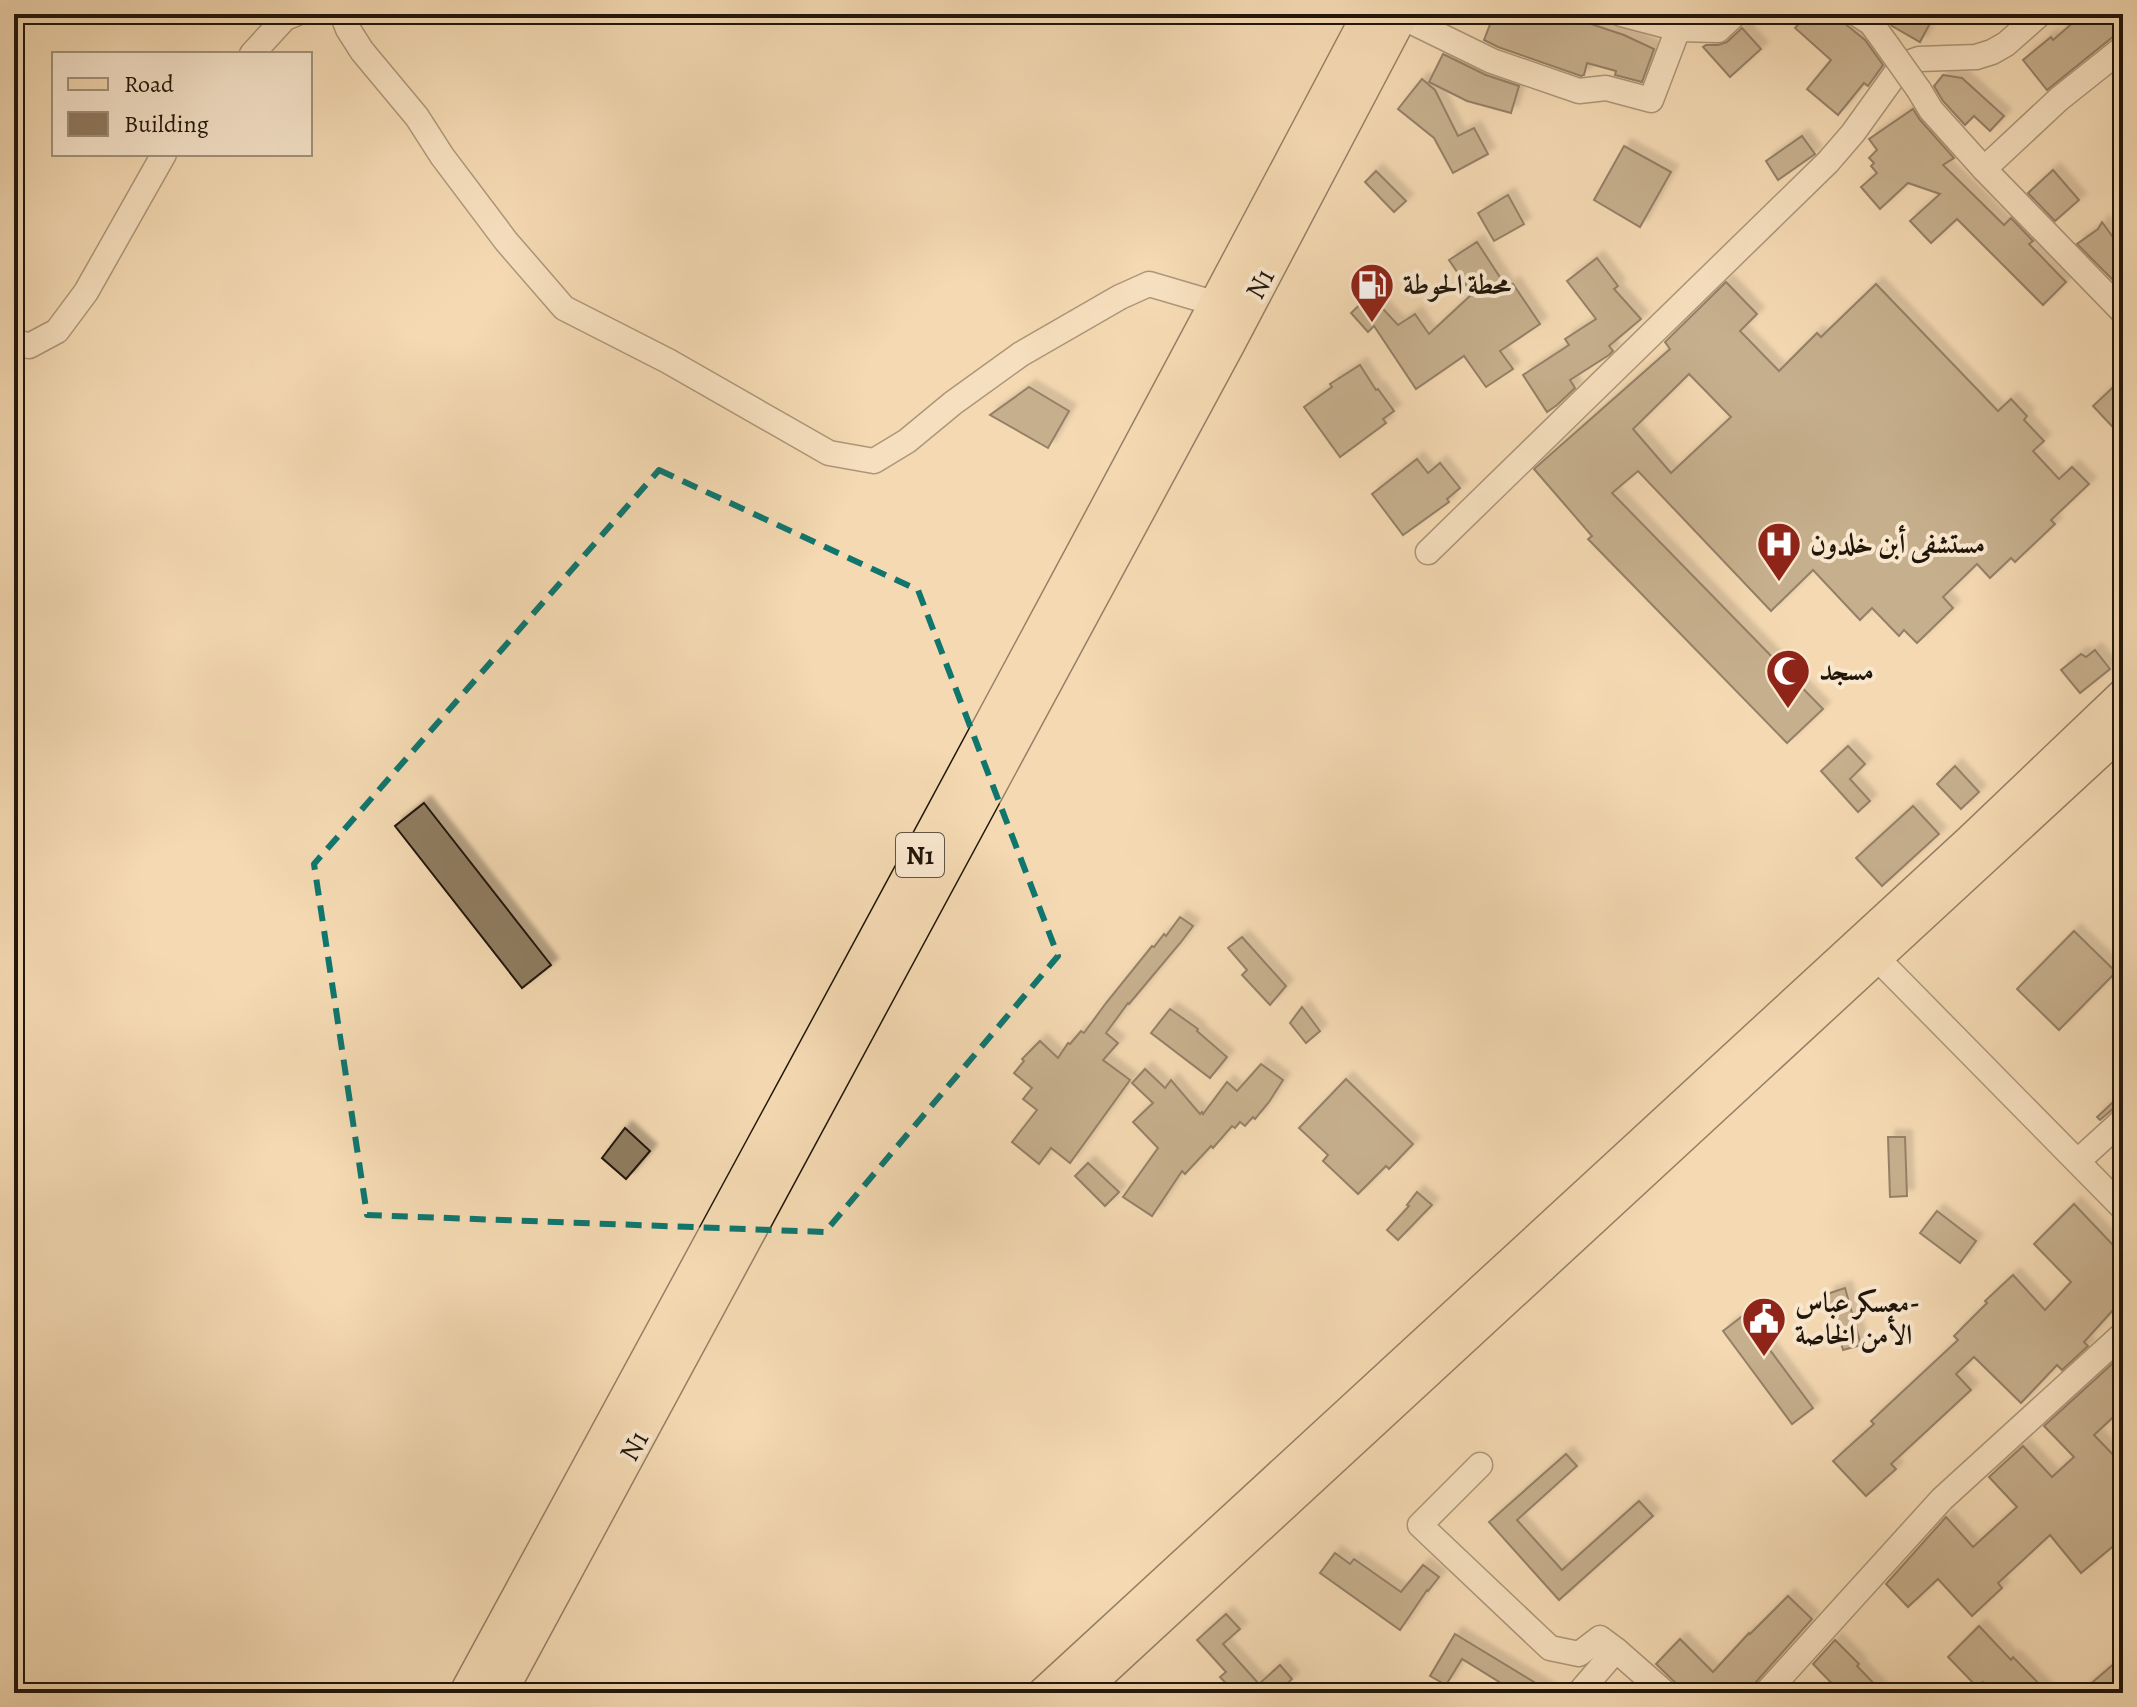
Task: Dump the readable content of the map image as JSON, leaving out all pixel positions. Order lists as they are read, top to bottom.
{
  "streets": {
    "highway": ["N1"]
  },
  "places": {
    "fuel station": ["محطة الحوطة"],
    "hospital": ["مستشفى أبن خلدون"],
    "mosque": ["مسجد"],
    "public building": ["معسكر عباس- الأمن الخاصة"]
  },
  "legend": ["Road", "Building"]
}
